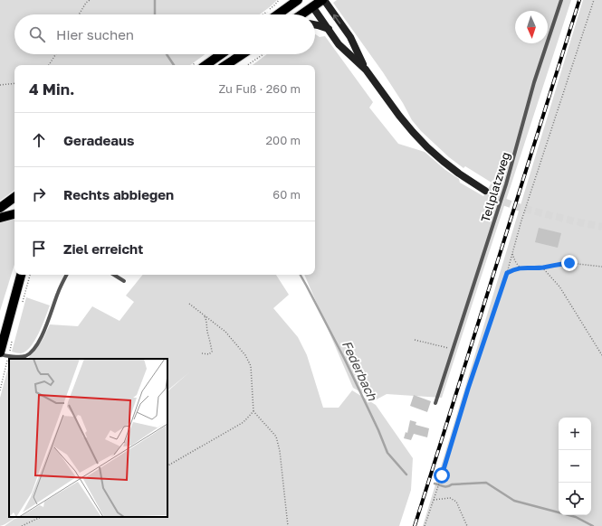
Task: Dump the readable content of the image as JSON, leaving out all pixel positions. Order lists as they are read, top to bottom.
{
  "streets": {
    "lane": ["Tellplatzweg"]
  },
  "water": ["Federbach"],
  "north": "bottom",
  "page": {
    "search": "Hier suchen",
    "heading": ["4 Min.", "Zu Fuß · 260 m"],
    "list": [
      ["Geradeaus", "200 m"],
      ["Rechts abbiegen", "60 m"],
      "Ziel erreicht"
    ],
    "map_buttons": ["+", "−"]
  }
}
